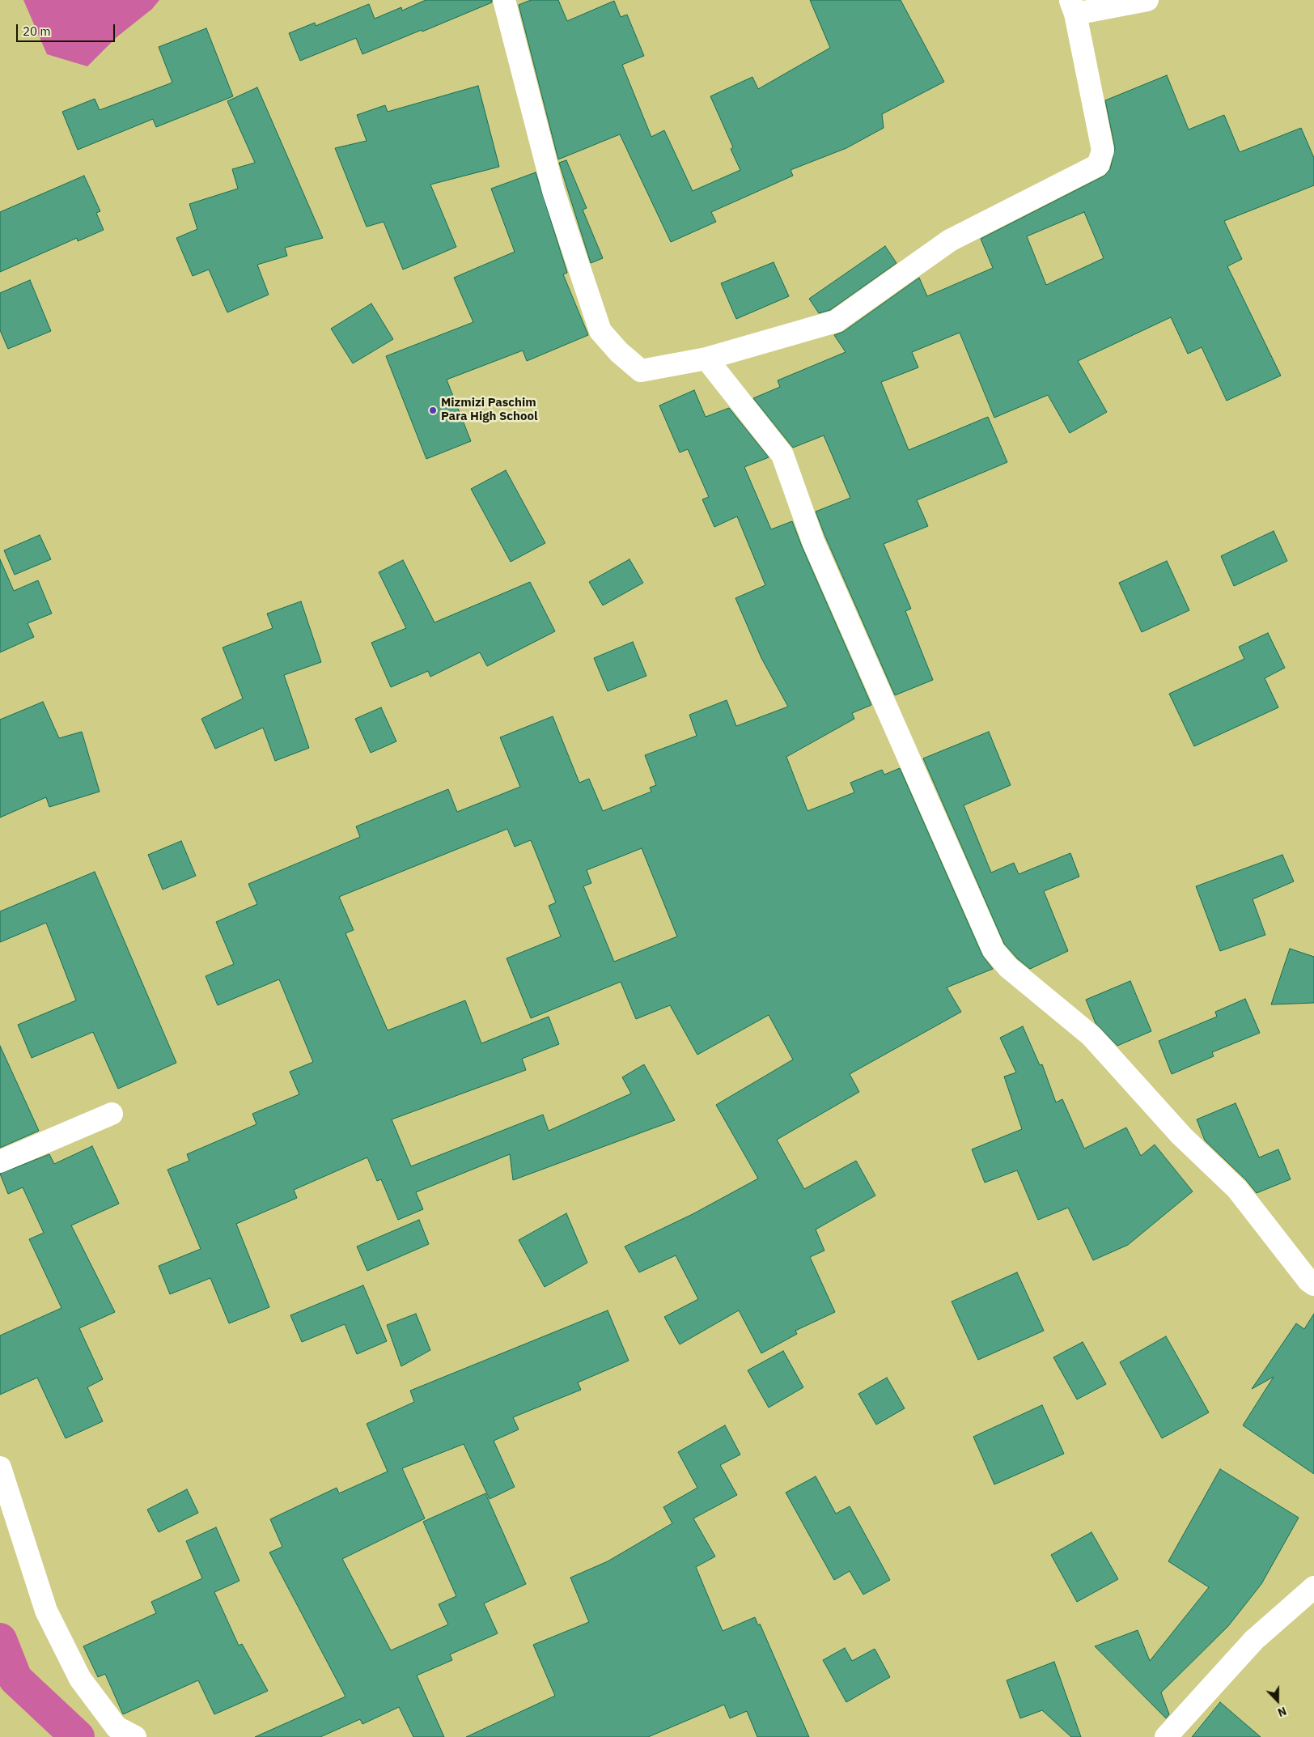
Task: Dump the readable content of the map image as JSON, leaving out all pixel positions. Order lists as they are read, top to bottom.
{
  "places": ["Mizmizi Paschim Para High School"],
  "scale_bar": "20 m",
  "north": "bottom"
}
